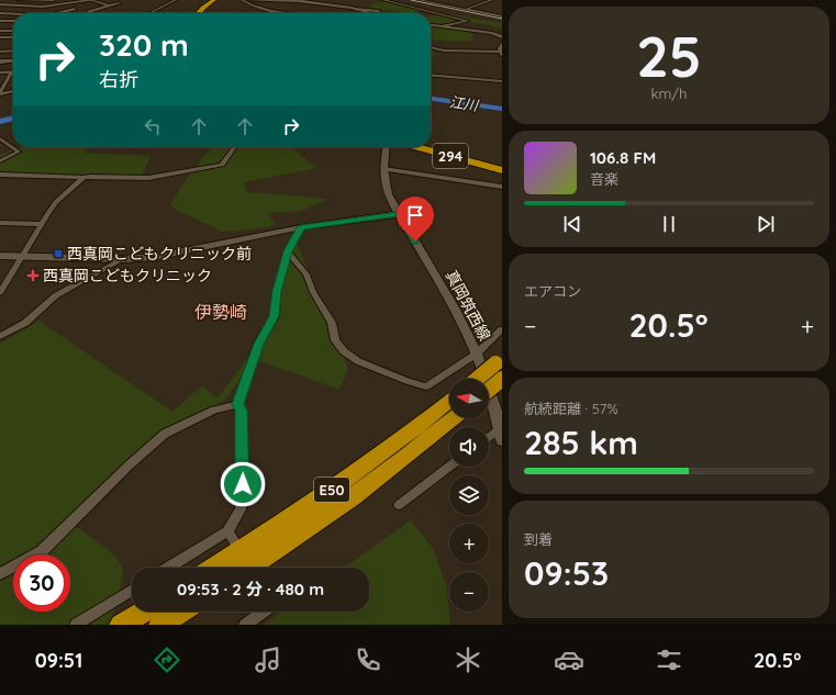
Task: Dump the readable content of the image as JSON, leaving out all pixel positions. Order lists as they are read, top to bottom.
{
  "streets": {
    "highway": ["294", "E50"],
    "street": ["真岡筑西線"]
  },
  "districts": ["伊勢崎"],
  "water": ["江川"],
  "places": {
    "transit": ["西真岡こどもクリニック前"],
    "health": ["西真岡こどもクリニック"]
  },
  "north": "left",
  "page": {
    "tile": [
      ["25", "km/h"],
      "エアコン",
      ["航続距離 · 57%", "285 km"],
      ["到着", "09:53"]
    ],
    "turn": ["320 m", "右折"],
    "song": ["106.8 FM", "音楽"],
    "heat": ["−", "20.5°", "+"],
    "map_buttons": ["+", "−"],
    "limit": "30",
    "trip": "09:53 · 2 分 · 480 m",
    "tabs": ["09:51", "20.5°"]
  }
}
